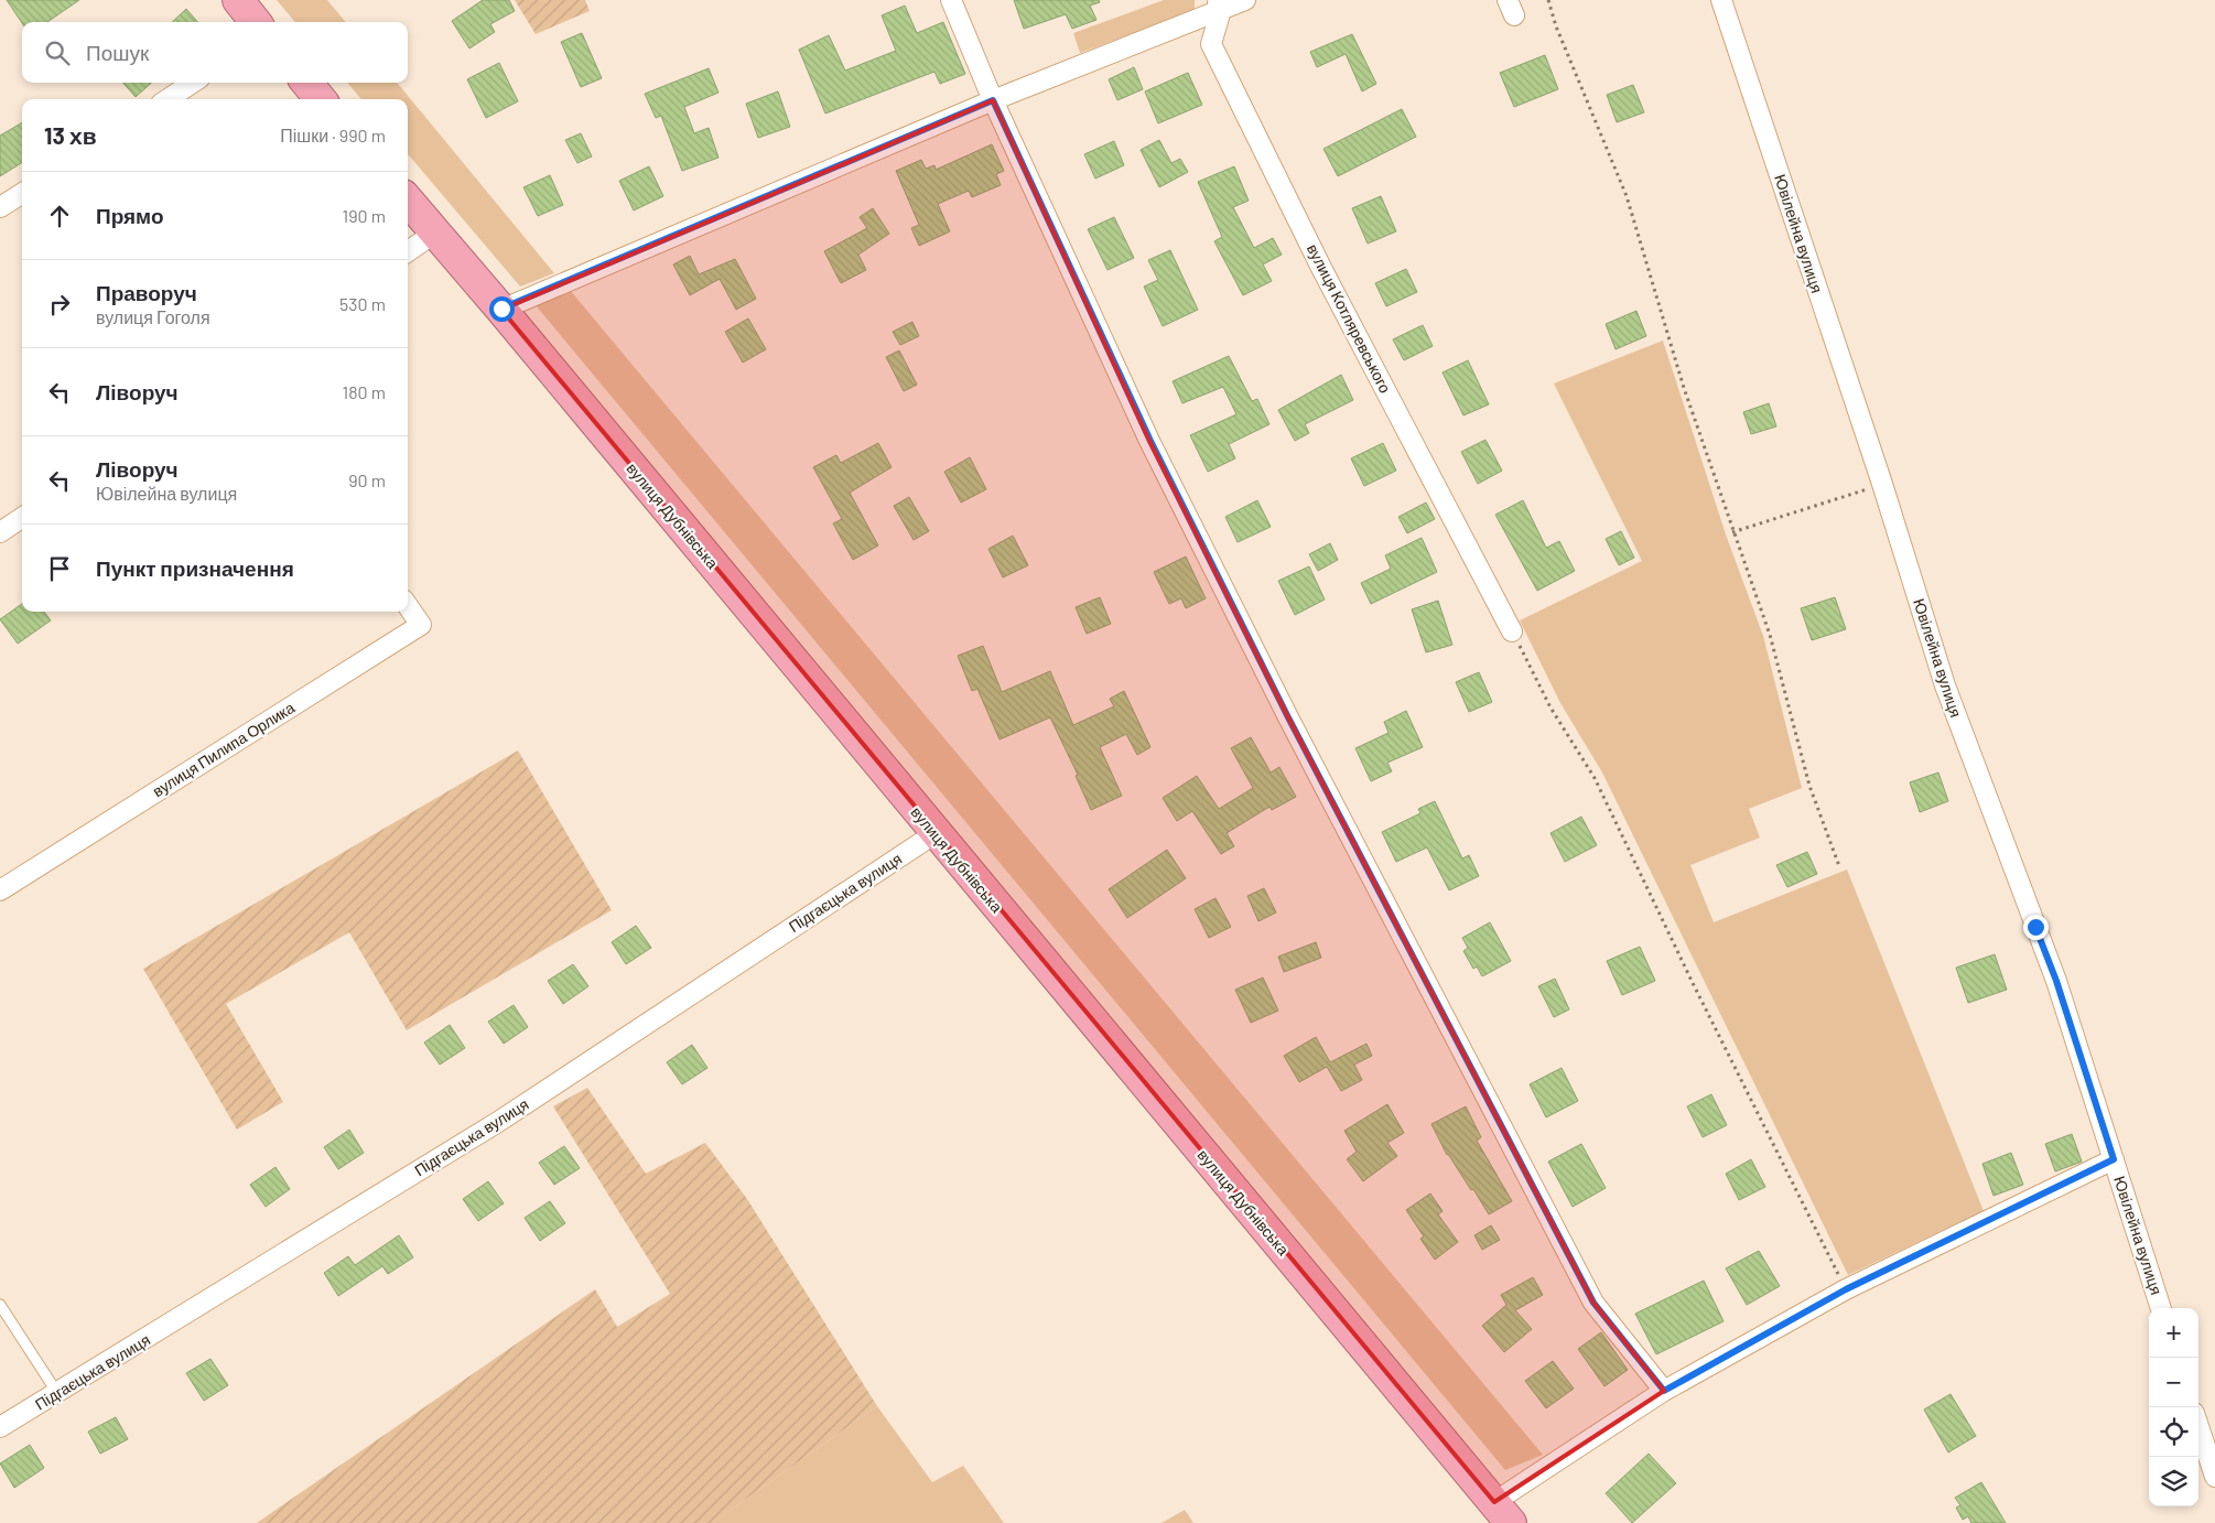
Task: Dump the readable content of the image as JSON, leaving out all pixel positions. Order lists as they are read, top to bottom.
{
  "streets": {
    "highway": ["вулиця Дубнівська"],
    "street": [
      "Ювілейна вулиця",
      "вулиця Котляревського",
      "вулиця Пилипа Орлика",
      "Підгаєцька вулиця"
    ]
  },
  "crossings": [
    ["вулиця Дубнівська", "Підгаєцька вулиця"]
  ],
  "page": {
    "search": "Пошук",
    "heading": ["13 хв", "Пішки · 990 m"],
    "list": [
      ["Прямо", "190 m"],
      ["Праворуч", "вулиця Гоголя", "530 m"],
      ["Ліворуч", "180 m"],
      ["Ліворуч", "Ювілейна вулиця", "90 m"],
      "Пункт призначення"
    ],
    "map_buttons": ["+", "−"]
  }
}
